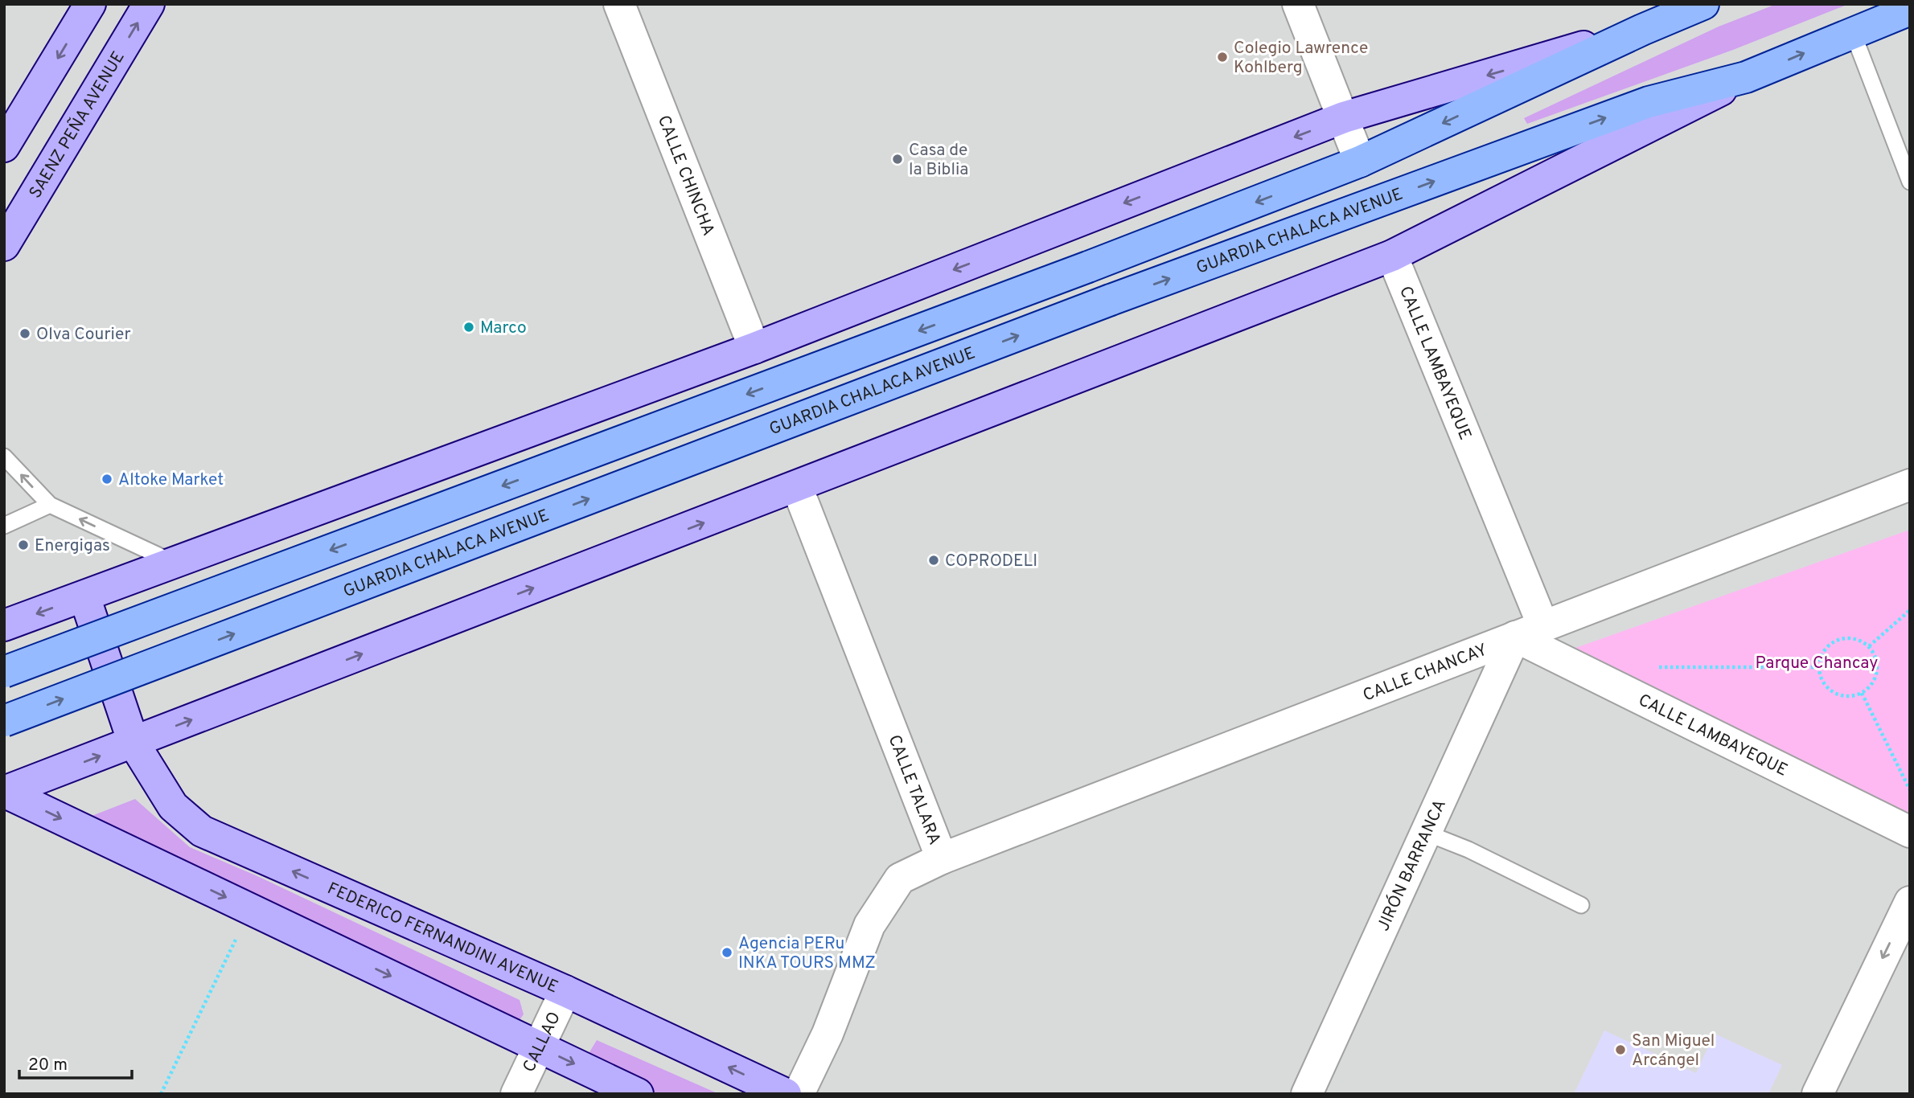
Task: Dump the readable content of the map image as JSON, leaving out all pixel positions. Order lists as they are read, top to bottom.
{
  "streets": {
    "main road": ["GUARDIA CHALACA AVENUE"],
    "street": [
      "SAENZ PEÑA AVENUE",
      "CALLE CHINCHA",
      "CALLE LAMBAYEQUE",
      "CALLE CHANCAY",
      "CALLE TALARA",
      "JIRÓN BARRANCA",
      "FEDERICO FERNANDINI AVENUE",
      "CALLAO"
    ]
  },
  "crossings": [
    ["GUARDIA CHALACA AVENUE", "CALLE LAMBAYEQUE"],
    ["GUARDIA CHALACA AVENUE", "CALLE TALARA"],
    ["GUARDIA CHALACA AVENUE", "FEDERICO FERNANDINI AVENUE"],
    ["CALLE LAMBAYEQUE", "CALLE CHANCAY"],
    ["CALLE LAMBAYEQUE", "JIRÓN BARRANCA"],
    ["CALLE CHANCAY", "CALLE TALARA"],
    ["CALLE CHANCAY", "JIRÓN BARRANCA"],
    ["FEDERICO FERNANDINI AVENUE", "CALLAO"]
  ],
  "parks": ["Parque Chancay"],
  "places": [
    "Colegio Lawrence Kohlberg",
    "Casa de la Biblia",
    "Marco",
    "Olva Courier",
    "Altoke Market",
    "Energigas",
    "COPRODELI",
    "Agencia PERu INKA TOURS MMZ",
    "San Miguel Arcángel"
  ],
  "scale_bar": "20 m"
}
